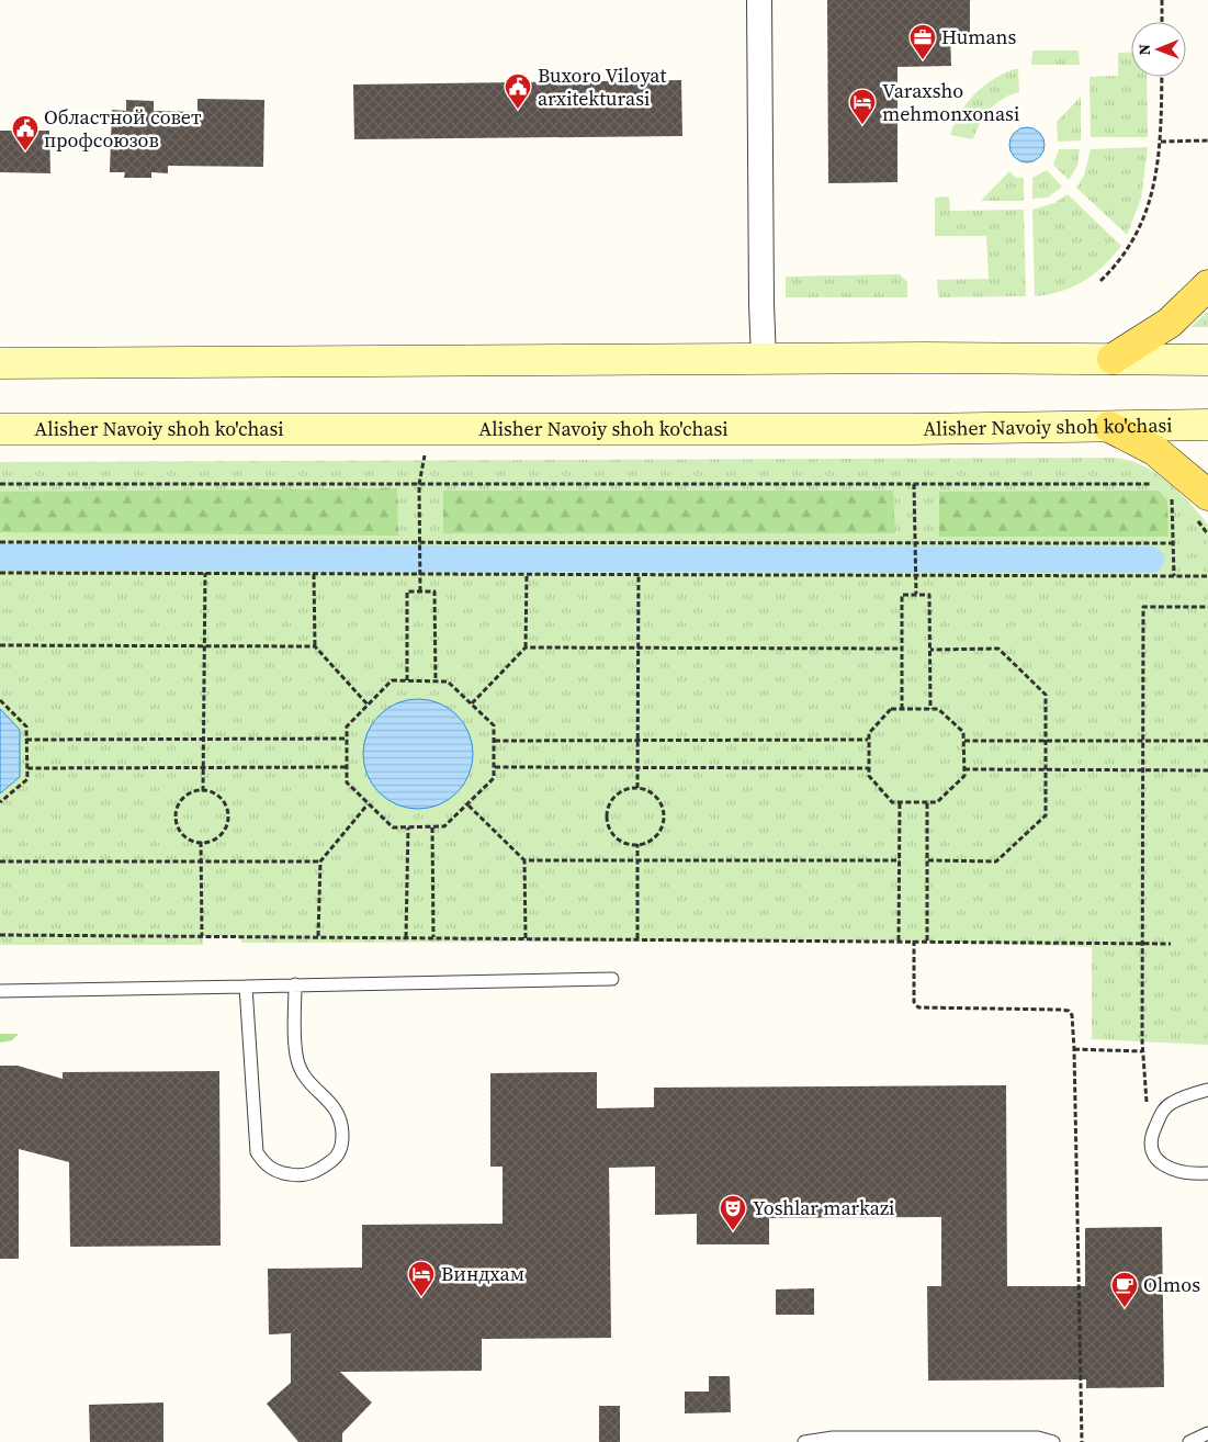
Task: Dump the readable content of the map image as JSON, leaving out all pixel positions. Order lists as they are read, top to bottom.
{
  "streets": {
    "main road": ["Alisher Navoiy shoh ko'chasi"]
  },
  "places": {
    "office": ["Humans"],
    "public building": ["Buxoro Viloyat arxitekturasi", "Областной совет профсоюзов"],
    "hotel": ["Varaxsho mehmonxonasi", "Виндхам"],
    "theatre": ["Yoshlar markazi"],
    "cafe": ["Olmos"]
  },
  "north": "left"
}
